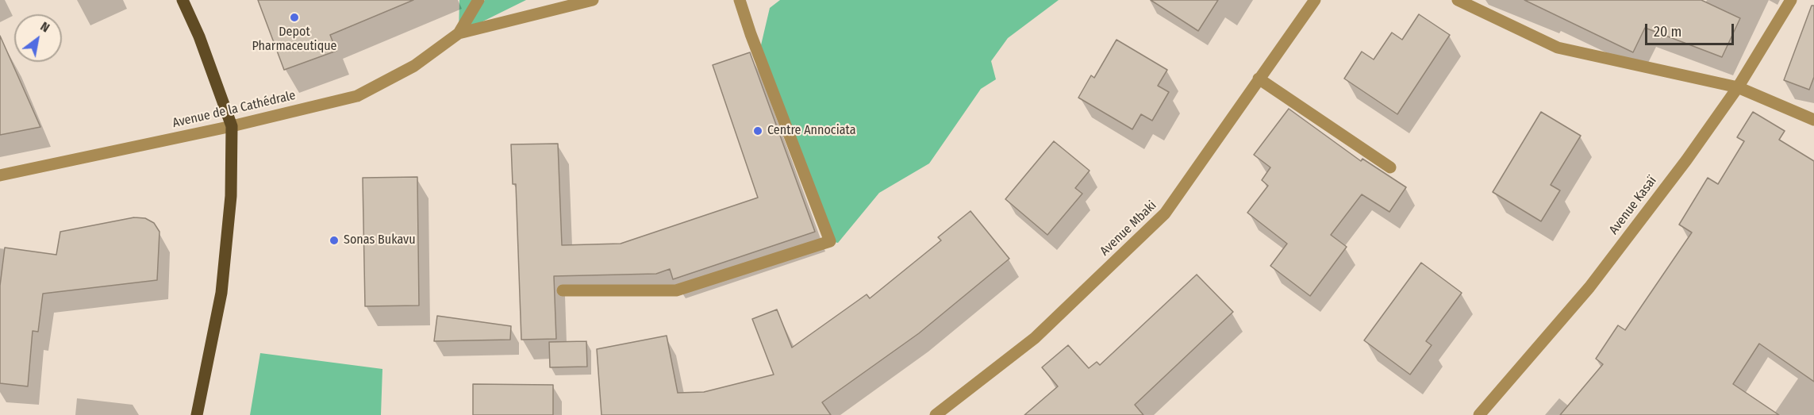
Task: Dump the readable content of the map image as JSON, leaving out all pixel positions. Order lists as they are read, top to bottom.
{
  "streets": {
    "street": ["Avenue de la Cathédrale", "Avenue Kasaï", "Avenue Mbaki"]
  },
  "places": ["Depot Pharmaceutique", "Centre Annociata", "Sonas Bukavu"],
  "scale_bar": "20 m",
  "north": "top right"
}
